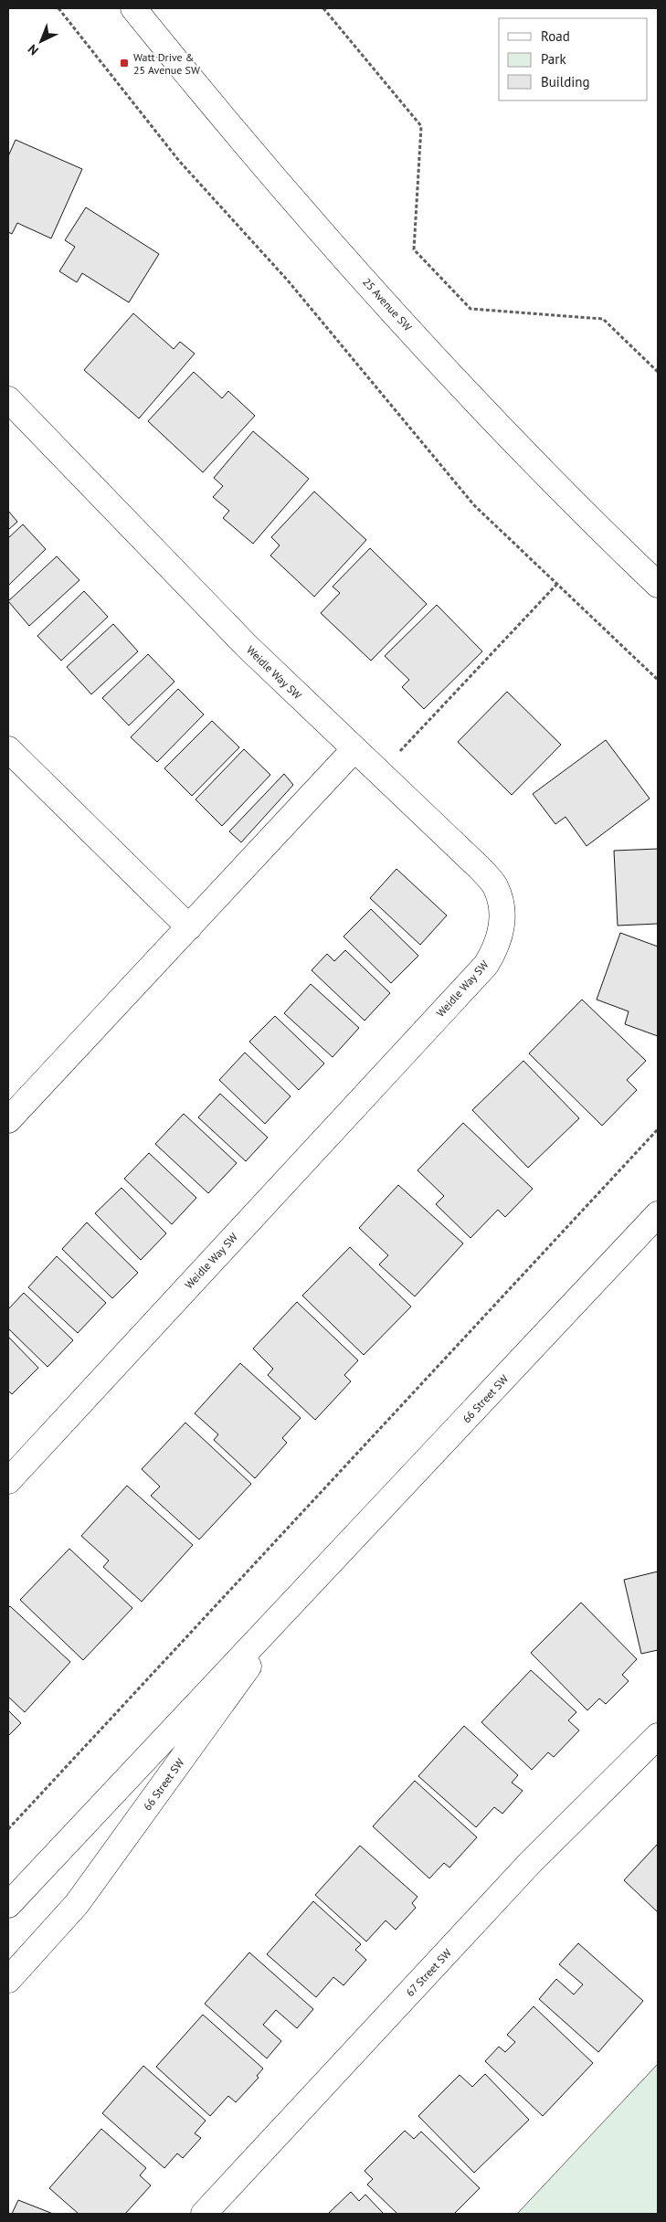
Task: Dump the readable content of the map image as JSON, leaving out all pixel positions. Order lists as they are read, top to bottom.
{
  "streets": {
    "main road": [
      "25 Avenue SW",
      "Weidle Way SW",
      "66 Street SW",
      "67 Street SW"
    ]
  },
  "places": {
    "transit": ["Watt Drive & 25 Avenue SW"]
  },
  "legend": ["Road", "Park", "Building"],
  "north": "bottom left"
}
